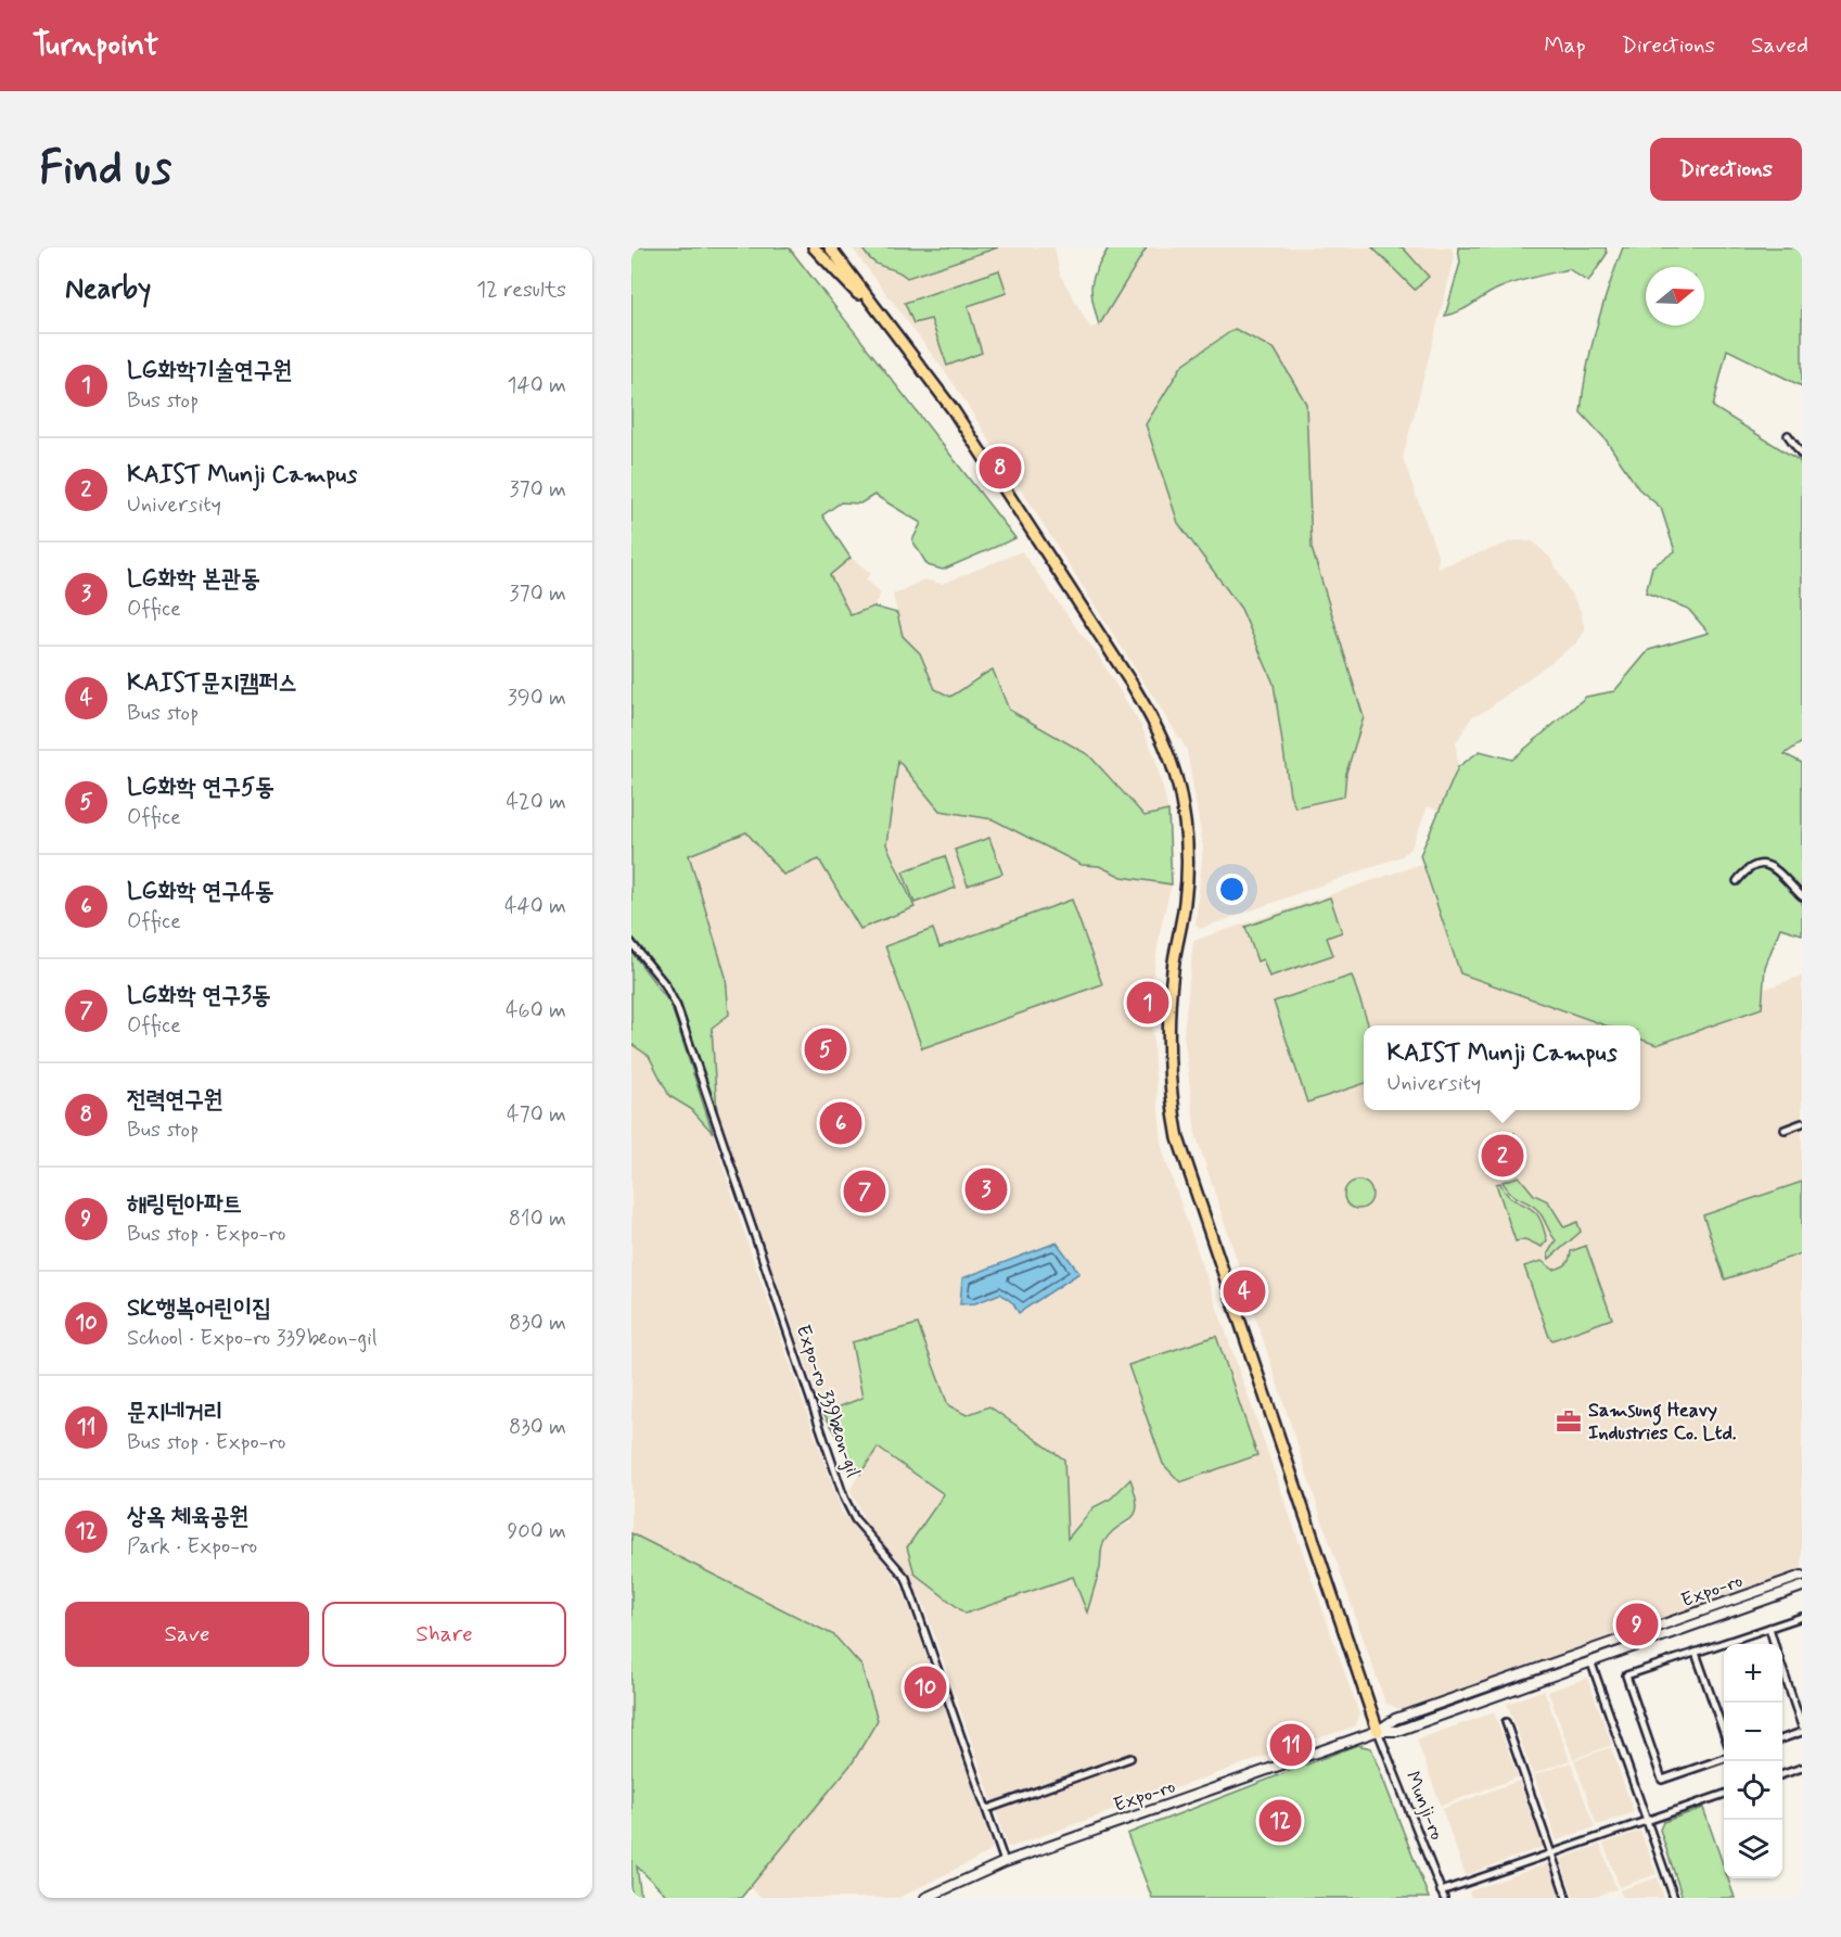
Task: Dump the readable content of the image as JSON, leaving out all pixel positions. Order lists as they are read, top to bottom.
{
  "streets": {
    "main road": ["Expo-ro"],
    "street": ["Expo-ro 339beon-gil", "Munji-ro"]
  },
  "crossings": [
    ["Expo-ro 339beon-gil", "Expo-ro"],
    ["Expo-ro", "Munji-ro"]
  ],
  "places": {
    "office": ["Samsung Heavy Industries Co. Ltd."]
  },
  "north": "right",
  "page": {
    "header": "Turnpoint",
    "nav": ["Map", "Directions", "Saved"],
    "buttons": [
      "Directions",
      ["Save", "Share"]
    ],
    "title": "Find us",
    "heading": ["Nearby", "12 results"],
    "list": [
      {
        "mark": "1",
        "name": "LG화학기술연구원",
        "note": "Bus stop",
        "value": "140 m"
      },
      {
        "mark": "2",
        "name": "KAIST Munji Campus",
        "note": "University",
        "value": "370 m"
      },
      {
        "mark": "3",
        "name": "LG화학 본관동",
        "note": "Office",
        "value": "370 m"
      },
      {
        "mark": "4",
        "name": "KAIST문지캠퍼스",
        "note": "Bus stop",
        "value": "390 m"
      },
      {
        "mark": "5",
        "name": "LG화학 연구5동",
        "note": "Office",
        "value": "420 m"
      },
      {
        "mark": "6",
        "name": "LG화학 연구4동",
        "note": "Office",
        "value": "440 m"
      },
      {
        "mark": "7",
        "name": "LG화학 연구3동",
        "note": "Office",
        "value": "460 m"
      },
      {
        "mark": "8",
        "name": "전력연구원",
        "note": "Bus stop",
        "value": "470 m"
      },
      {
        "mark": "9",
        "name": "해링턴아파트",
        "note": "Bus stop · Expo-ro",
        "value": "810 m"
      },
      {
        "mark": "10",
        "name": "SK행복어린이집",
        "note": "School · Expo-ro 339beon-gil",
        "value": "830 m"
      },
      {
        "mark": "11",
        "name": "문지네거리",
        "note": "Bus stop · Expo-ro",
        "value": "830 m"
      },
      {
        "mark": "12",
        "name": "상옥 체육공원",
        "note": "Park · Expo-ro",
        "value": "900 m"
      }
    ],
    "pins": [
      "8",
      "1",
      "5",
      "6",
      "2",
      "3",
      "7",
      "4",
      "9",
      "10",
      "11",
      "12"
    ],
    "popup": ["KAIST Munji Campus", "University"],
    "map_buttons": ["+", "−"]
  }
}
